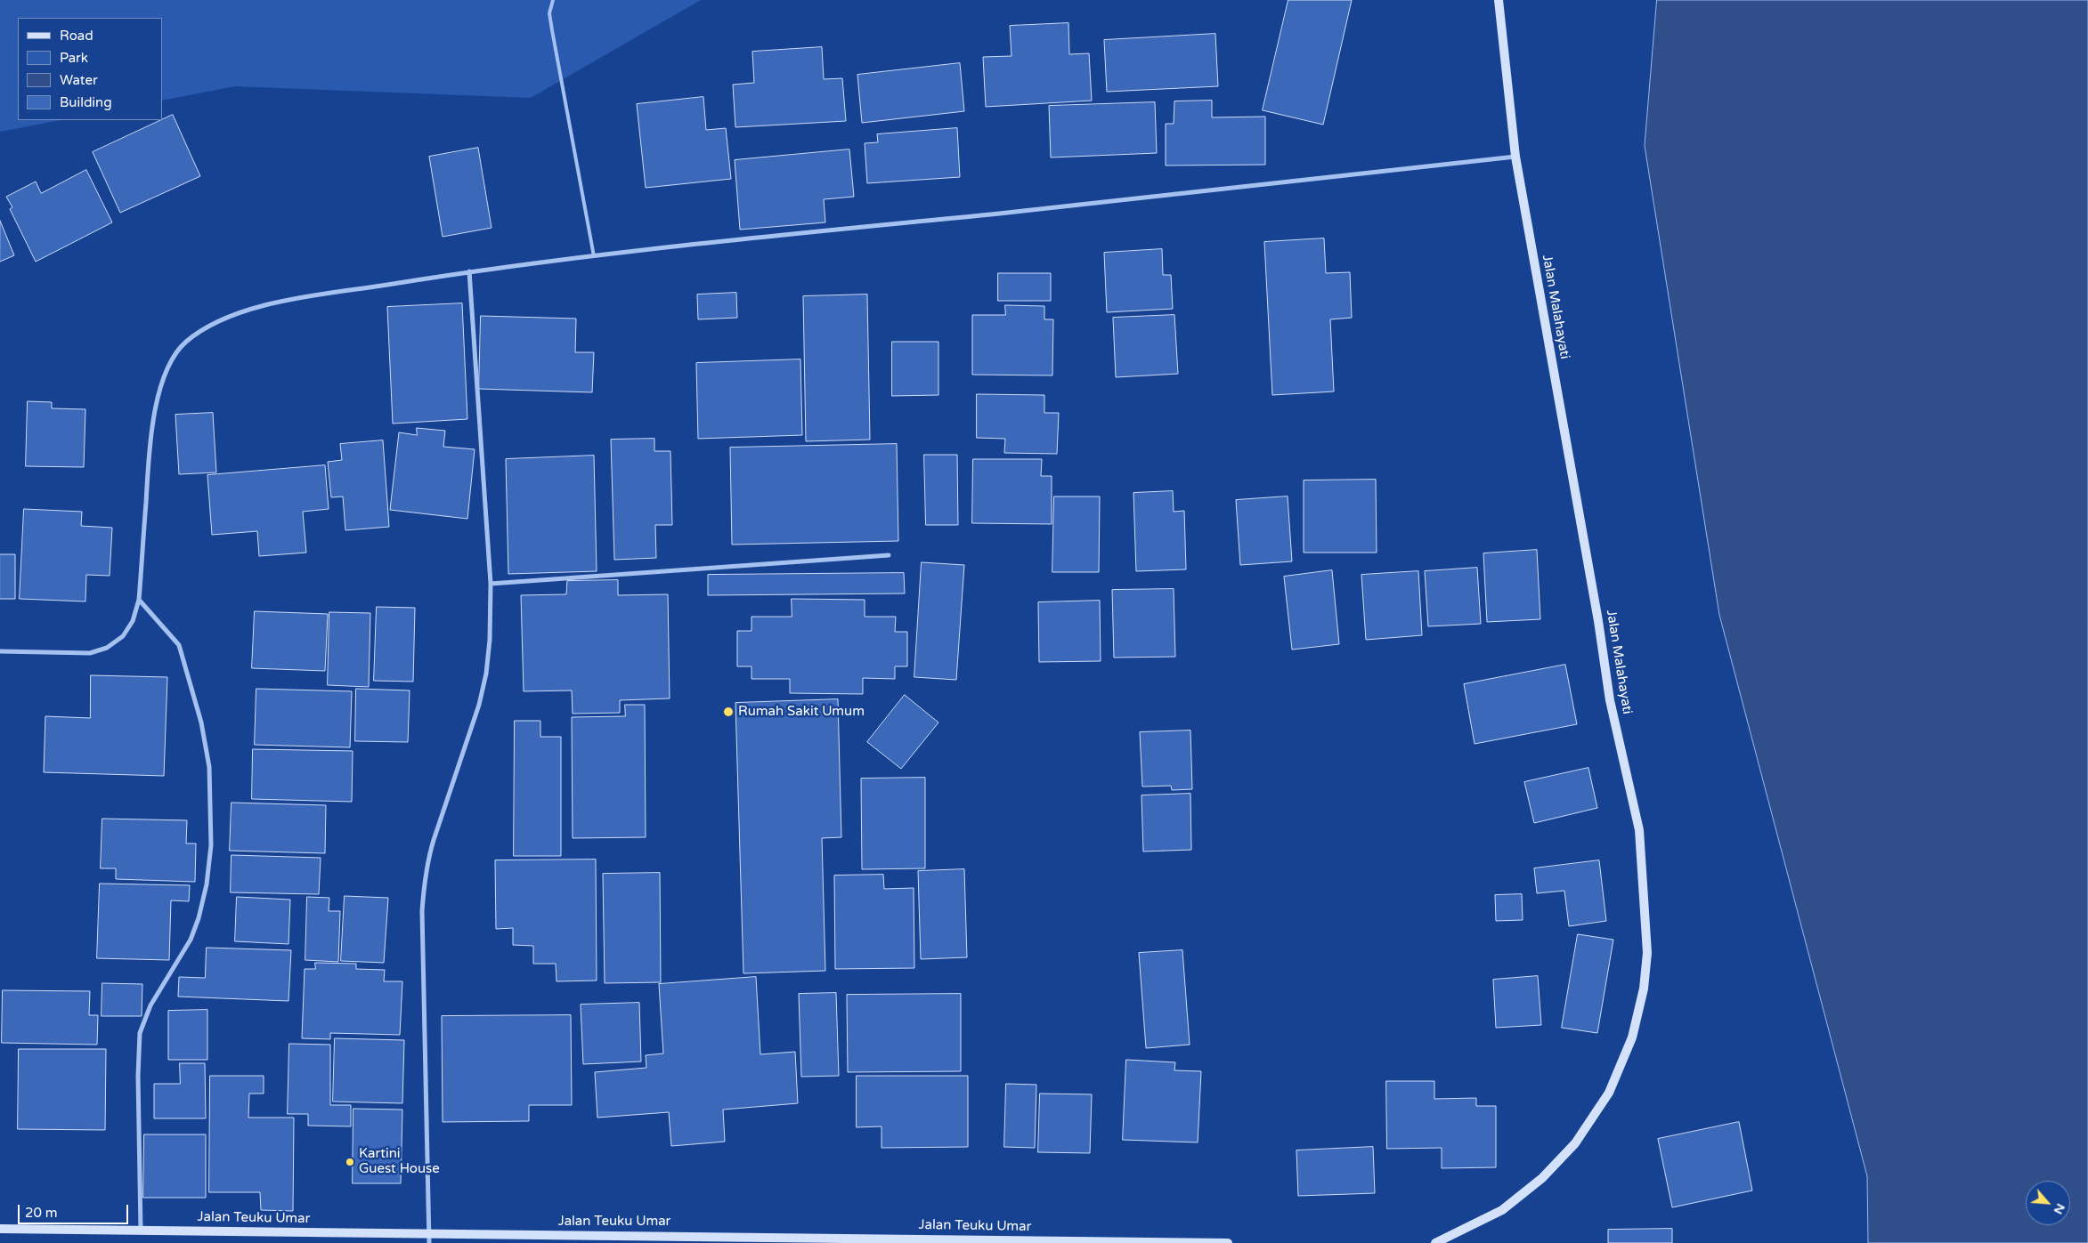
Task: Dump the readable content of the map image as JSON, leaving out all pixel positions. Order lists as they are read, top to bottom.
{
  "streets": {
    "main road": ["Jalan Malahayati", "Jalan Teuku Umar"]
  },
  "places": ["Rumah Sakit Umum", "Kartini Guest House"],
  "legend": [
    "Road",
    "Park",
    "Water",
    "Building"
  ],
  "scale_bar": "20 m",
  "north": "bottom right"
}
